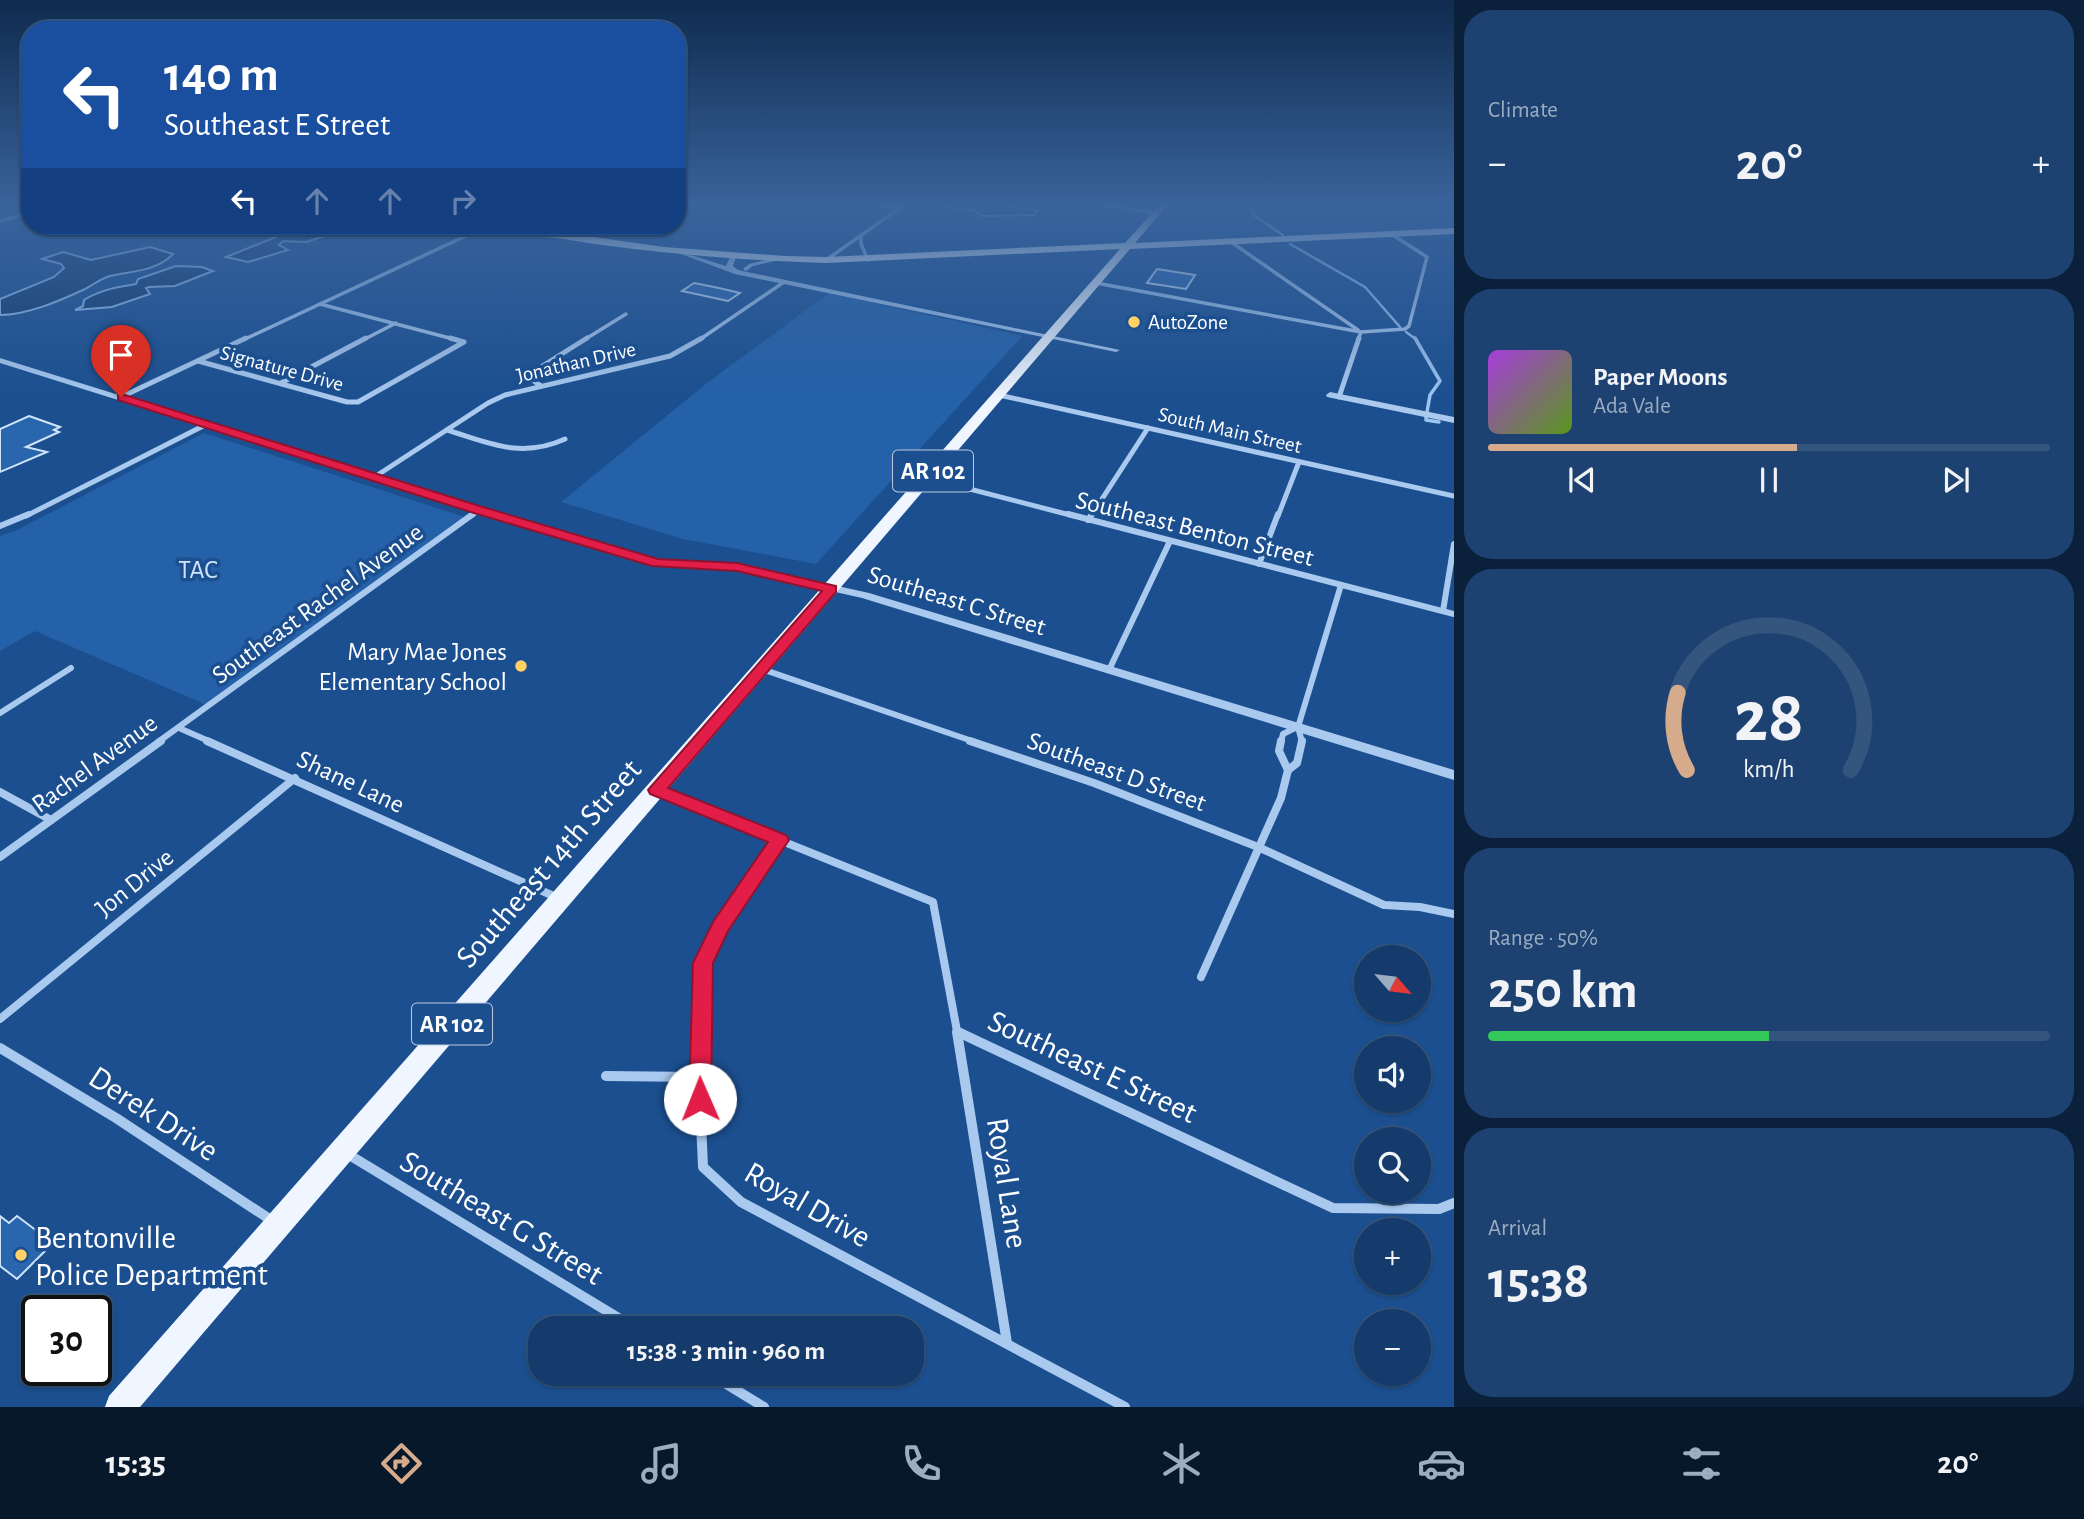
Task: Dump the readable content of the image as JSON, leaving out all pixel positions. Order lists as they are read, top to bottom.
{
  "streets": {
    "main road": ["AR 102", "Southeast 14th Street"],
    "street": [
      "Jonathan Drive",
      "Signature Drive",
      "South Main Street",
      "Southeast Benton Street",
      "Southeast C Street",
      "Southeast Rachel Avenue",
      "Rachel Avenue",
      "Southeast D Street",
      "Shane Lane",
      "Jon Drive",
      "Southeast E Street",
      "Derek Drive",
      "Royal Lane",
      "Royal Drive",
      "Southeast G Street"
    ]
  },
  "crossings": [
    ["Jonathan Drive", "Southeast C Street"],
    ["South Main Street", "AR 102"],
    ["South Main Street", "Southeast 14th Street"],
    ["AR 102", "Southeast 14th Street"],
    ["Southeast Benton Street", "Southeast 14th Street"],
    ["Southeast C Street", "Southeast Rachel Avenue"],
    ["Southeast C Street", "Southeast 14th Street"],
    ["Southeast Rachel Avenue", "Rachel Avenue"],
    ["Southeast Rachel Avenue", "Shane Lane"],
    ["Rachel Avenue", "Shane Lane"],
    ["Southeast D Street", "Southeast 14th Street"],
    ["Shane Lane", "Southeast 14th Street"],
    ["Shane Lane", "Jon Drive"],
    ["Southeast 14th Street", "Southeast E Street"],
    ["Southeast 14th Street", "Derek Drive"],
    ["Southeast 14th Street", "Southeast G Street"],
    ["Southeast E Street", "Royal Lane"],
    ["Southeast E Street", "Royal Drive"],
    ["Royal Lane", "Royal Drive"]
  ],
  "parks": ["TAC"],
  "places": ["AutoZone", "Mary Mae Jones Elementary School", "Bentonville Police Department"],
  "north": "bottom right",
  "page": {
    "tile": [
      "Climate",
      ["Range · 50%", "250 km"],
      ["Arrival", "15:38"]
    ],
    "turn": ["140 m", "Southeast E Street"],
    "heat": ["−", "20°", "+"],
    "song": ["Paper Moons", "Ada Vale"],
    "map_buttons": ["+", "−"],
    "limit": "30",
    "trip": "15:38 · 3 min · 960 m",
    "tabs": ["15:35", "20°"],
    "gauge": ["28", "km/h"]
  }
}
